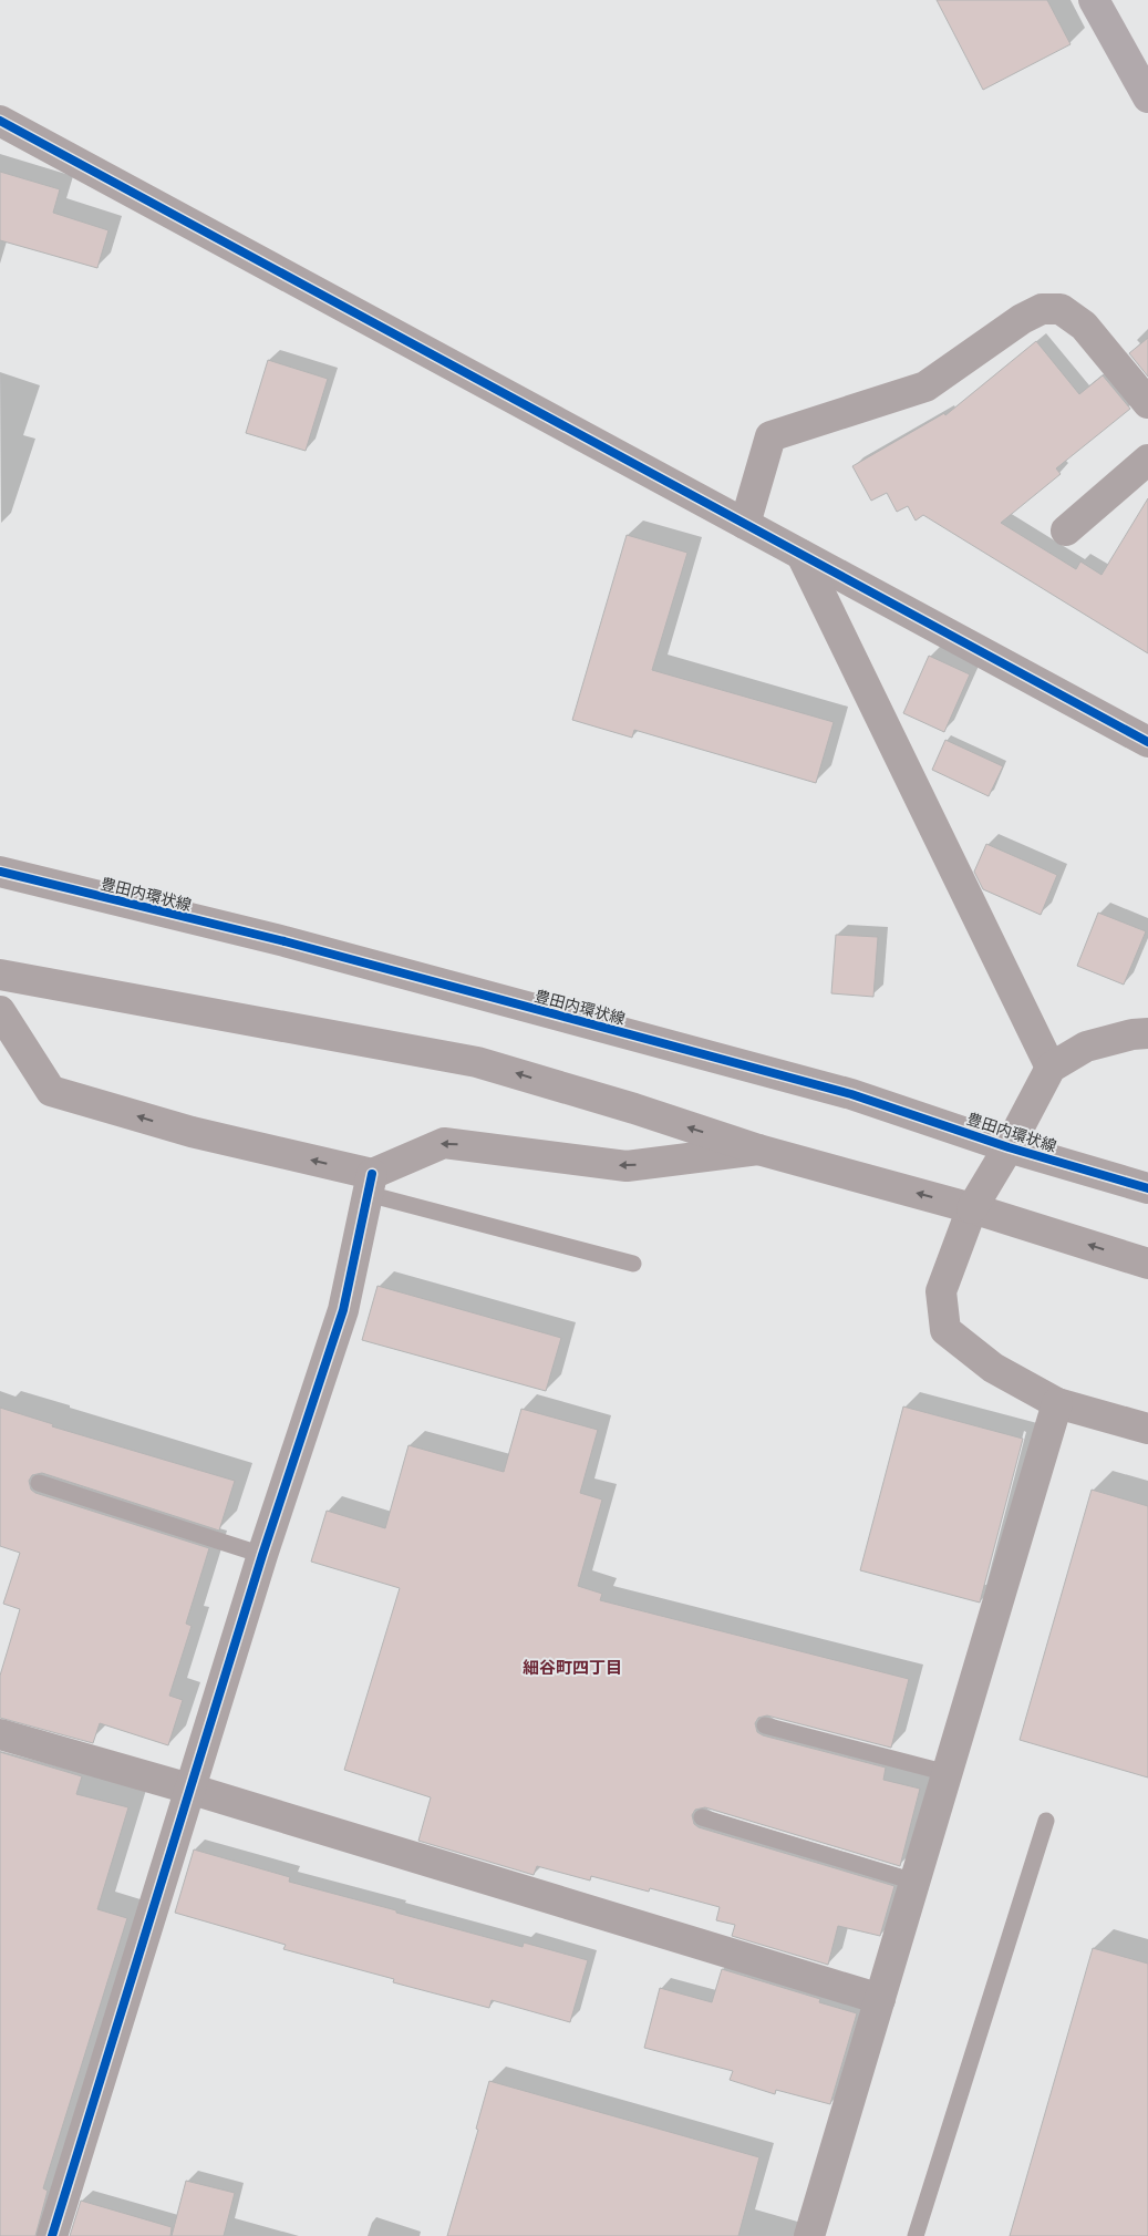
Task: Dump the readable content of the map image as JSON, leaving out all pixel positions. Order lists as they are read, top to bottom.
{
  "streets": {
    "street": ["豊田内環状線"]
  },
  "districts": ["細谷町四丁目"]
}
